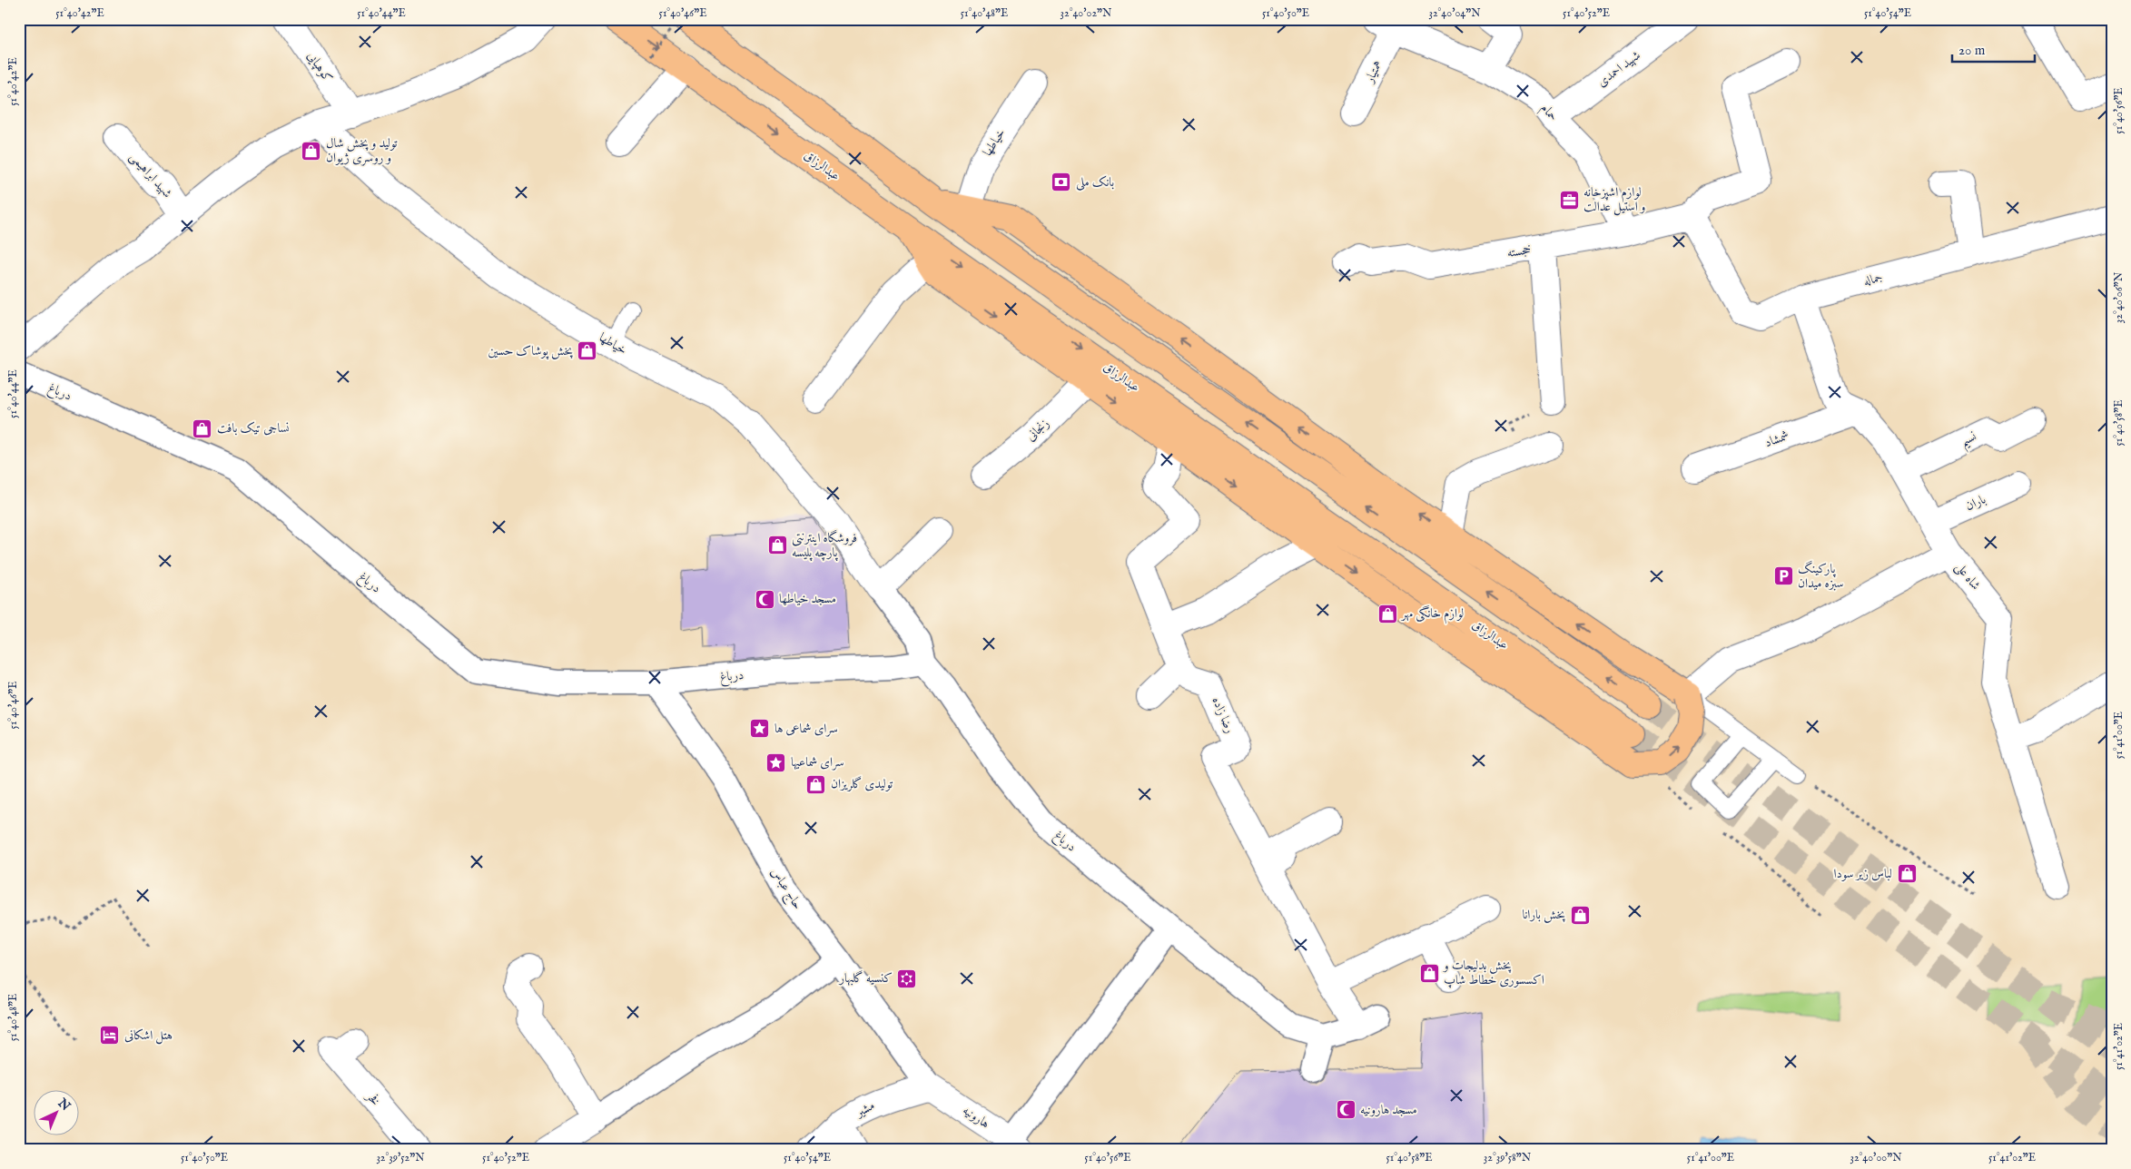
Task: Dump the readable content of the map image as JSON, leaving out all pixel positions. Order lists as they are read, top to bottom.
{
  "streets": {
    "main road": ["عبدالرزاق"],
    "street": [
      "کوهپایی",
      "شهید احمدی",
      "همتیار",
      "حمام",
      "خیاطها",
      "شهید ابراهیمی",
      "خجسته",
      "جماله",
      "درباغ",
      "زنجانی",
      "شمشاد",
      "نسیم",
      "باران",
      "شاه علی",
      "رضا زاده",
      "حاج عباس",
      "فخر",
      "مشیر",
      "هارونیه"
    ]
  },
  "crossings": [
    ["شهید احمدی", "حمام"],
    ["همتیار", "حمام"],
    ["جماله", "شاه علی"],
    ["درباغ", "حاج عباس"],
    ["شمشاد", "شاه علی"],
    ["نسیم", "شاه علی"],
    ["باران", "شاه علی"],
    ["حاج عباس", "مشیر"],
    ["حاج عباس", "هارونیه"],
    ["مشیر", "هارونیه"]
  ],
  "places": {
    "shop": [
      "تولید و پخش شال و روسری ژیوان",
      "پخش پوشاک حسین",
      "نساجی تیک بافت",
      "فروشگاه اینترنتی پارچه پلیسه",
      "لوازم خانگی مهر",
      "تولیدی گلریزان",
      "لباس زیر سودا",
      "پخش بارانا",
      "پخش بدلیجات و اکسسوری خطاط شاپ"
    ],
    "bank": ["بانک ملی"],
    "office": ["لوازم اشپزخانه و استیل عدالت"],
    "parking": ["پارکینگ سبزه میدان"],
    "mosque": ["مسجد خیاطها", "مسجد هارونیه"],
    "place": ["سرای شماعی ها", "سرای شماعیها"],
    "synagogue": ["کنسیه گلبهار"],
    "hotel": ["هتل اشکانی"]
  },
  "scale_bar": "20 m",
  "north": "top right",
  "coordinates": [
    "51°40'42\"E",
    "51°40'44\"E",
    "51°40'46\"E",
    "51°40'48\"E",
    "32°40'02\"N",
    "51°40'50\"E",
    "32°40'04\"N",
    "51°40'52\"E",
    "51°40'54\"E",
    "51°40'56\"E",
    "32°40'06\"N",
    "51°40'58\"E",
    "51°41'00\"E",
    "51°41'02\"E",
    "32°39'52\"N",
    "32°39'58\"N",
    "32°40'00\"N"
  ]
}
